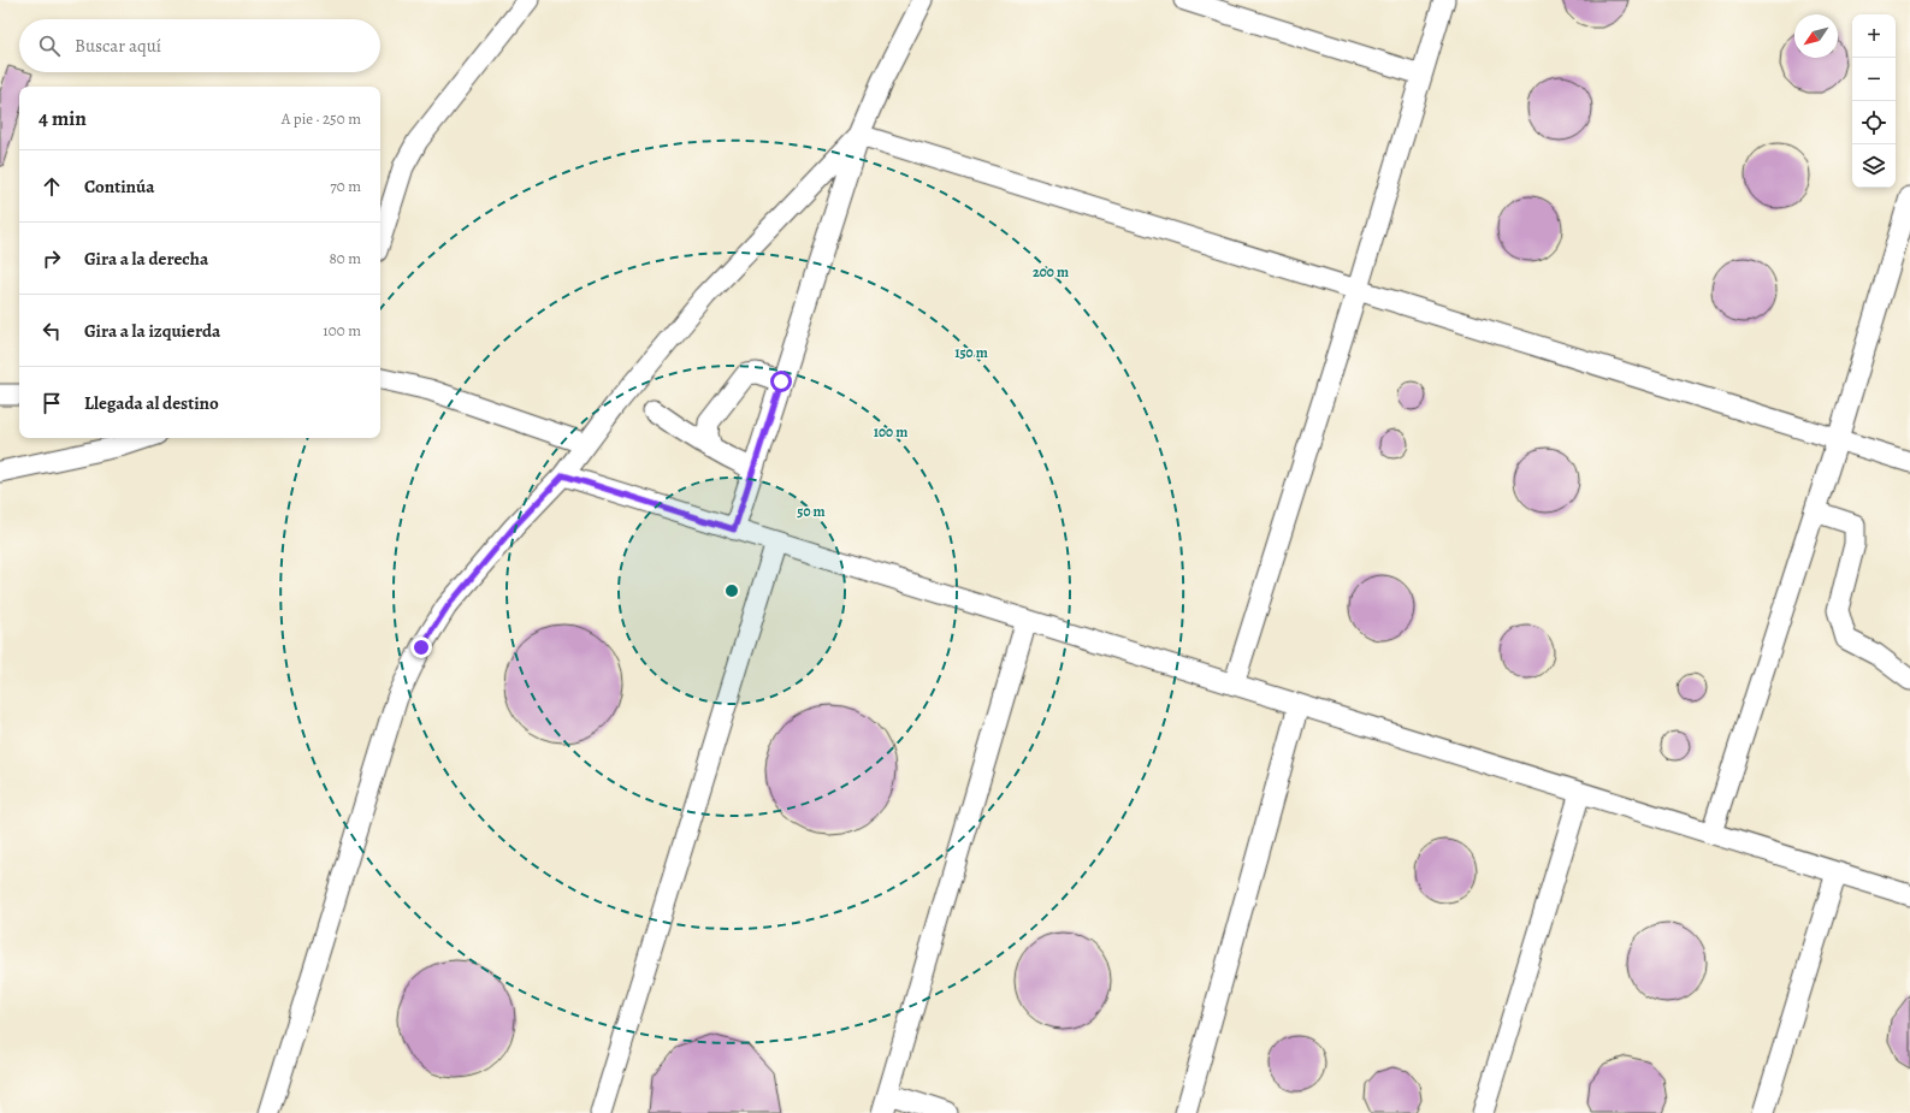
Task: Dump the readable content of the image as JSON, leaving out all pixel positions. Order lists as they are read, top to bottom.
{
  "north": "bottom left",
  "page": {
    "map_buttons": ["+", "−"],
    "search": "Buscar aquí",
    "heading": ["4 min", "A pie · 250 m"],
    "list": [
      ["Continúa", "70 m"],
      ["Gira a la derecha", "80 m"],
      ["Gira a la izquierda", "100 m"],
      "Llegada al destino"
    ]
  },
  "rings": [
    "200 m",
    "150 m",
    "100 m",
    "50 m"
  ]
}
